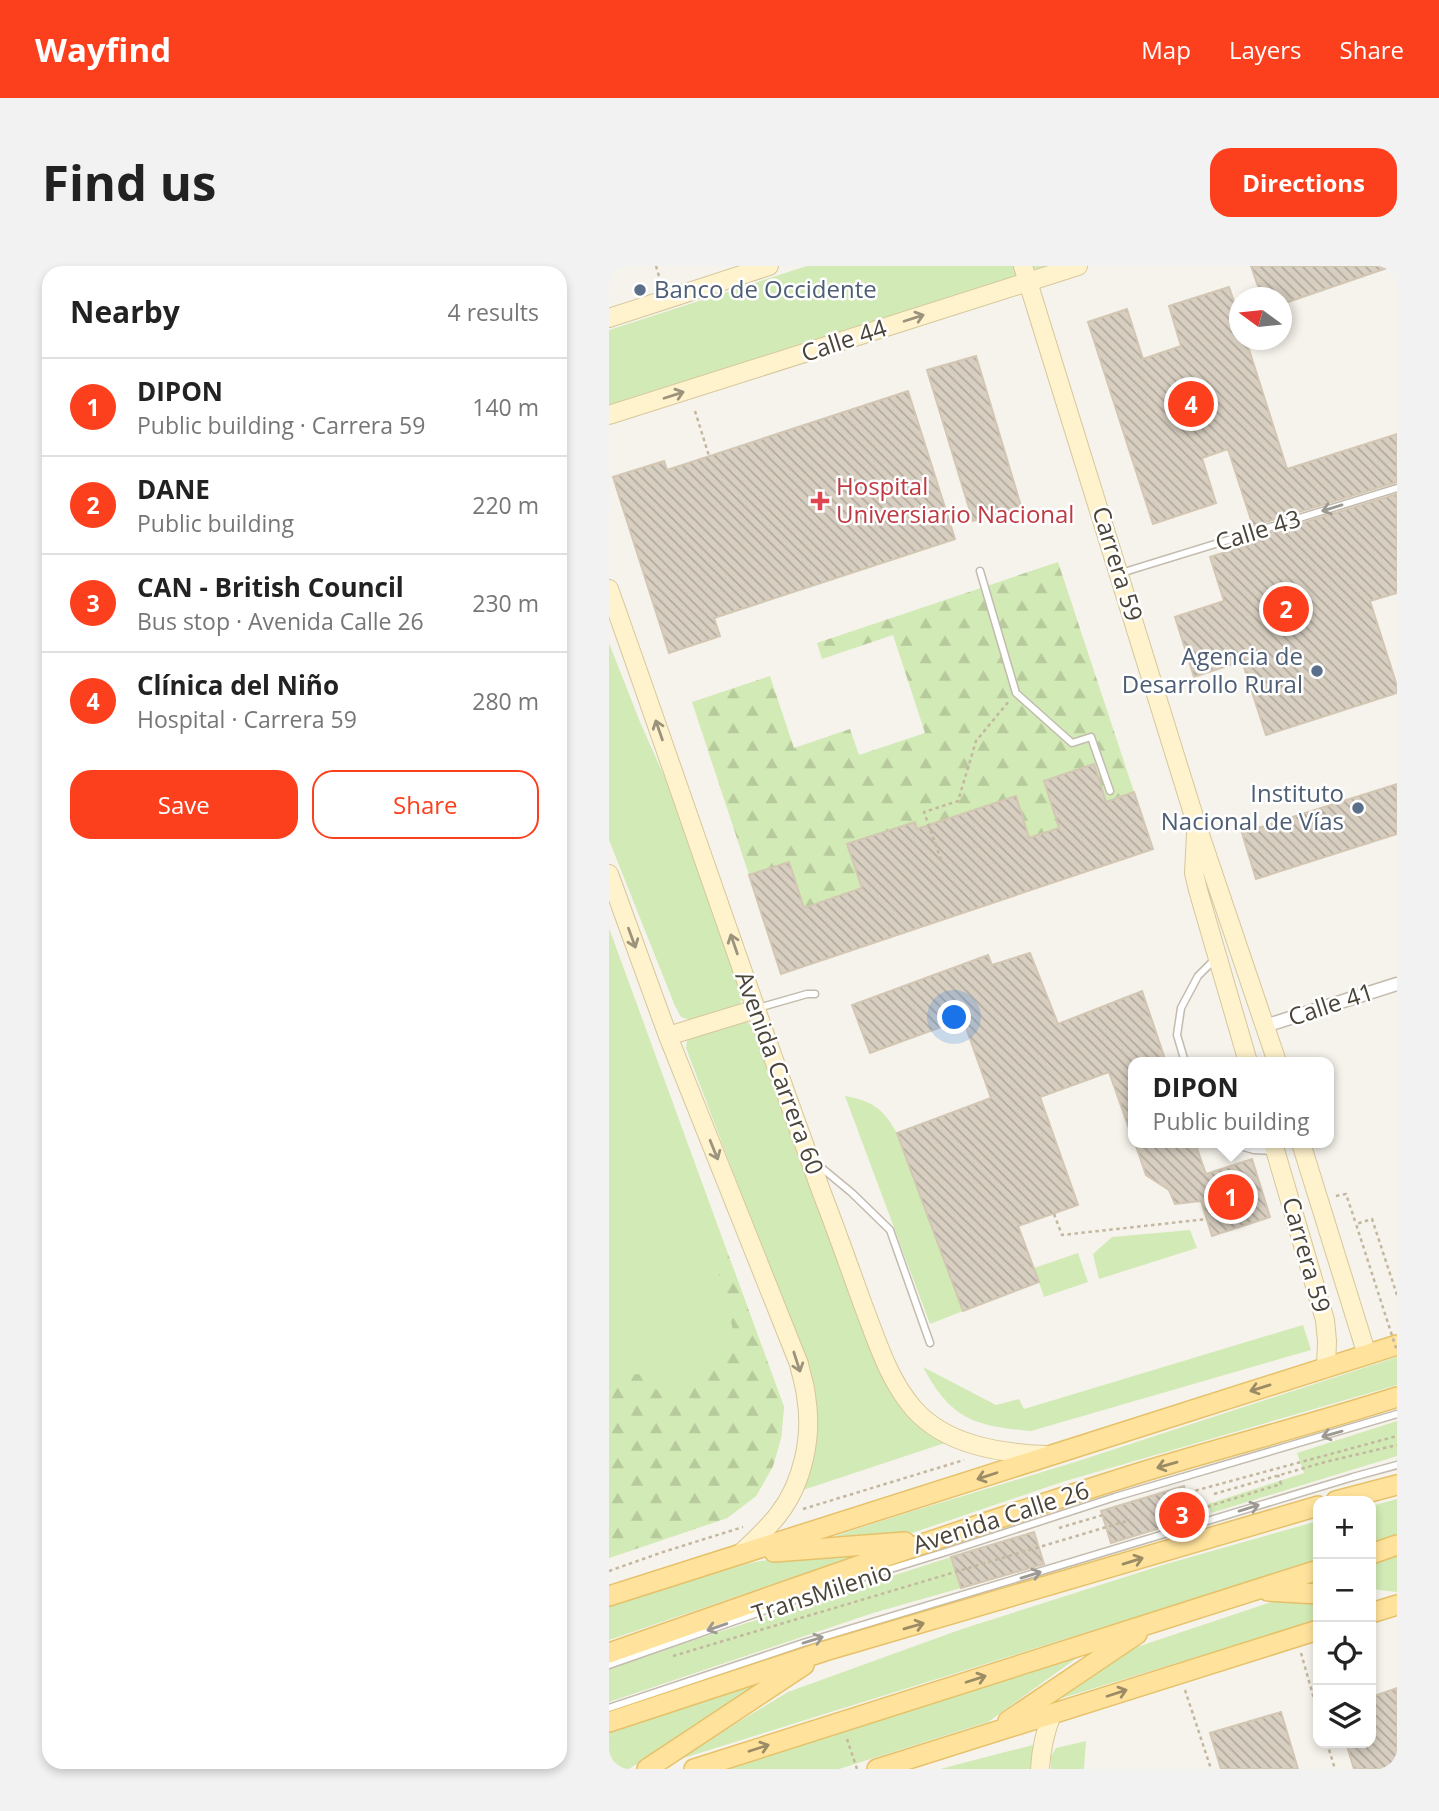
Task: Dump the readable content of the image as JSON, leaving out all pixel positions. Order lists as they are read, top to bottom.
{
  "streets": {
    "main road": ["Avenida Calle 26"],
    "street": [
      "Calle 44",
      "Carrera 59",
      "Calle 41",
      "Avenida Carrera 60"
    ],
    "lane": ["Calle 43", "TransMilenio"]
  },
  "crossings": [
    ["Calle 44", "Carrera 59"],
    ["Calle 43", "Carrera 59"],
    ["Carrera 59", "Calle 41"],
    ["Carrera 59", "Avenida Calle 26"],
    ["Avenida Carrera 60", "Avenida Calle 26"]
  ],
  "one_way": ["Calle 43"],
  "places": {
    "other": ["Banco de Occidente", "Agencia de Desarrollo Rural", "Instituto Nacional de Vías"],
    "health": ["Hospital Universiario Nacional"]
  },
  "north": "left",
  "page": {
    "header": "Wayfind",
    "nav": ["Map", "Layers", "Share"],
    "buttons": [
      "Directions",
      ["Save", "Share"]
    ],
    "title": "Find us",
    "heading": ["Nearby", "4 results"],
    "list": [
      {
        "mark": "1",
        "name": "DIPON",
        "note": "Public building · Carrera 59",
        "value": "140 m"
      },
      {
        "mark": "2",
        "name": "DANE",
        "note": "Public building",
        "value": "220 m"
      },
      {
        "mark": "3",
        "name": "CAN - British Council",
        "note": "Bus stop · Avenida Calle 26",
        "value": "230 m"
      },
      {
        "mark": "4",
        "name": "Clínica del Niño",
        "note": "Hospital · Carrera 59",
        "value": "280 m"
      }
    ],
    "pins": [
      "4",
      "2",
      "1",
      "3"
    ],
    "popup": ["DIPON", "Public building"],
    "map_buttons": ["+", "−"]
  }
}
